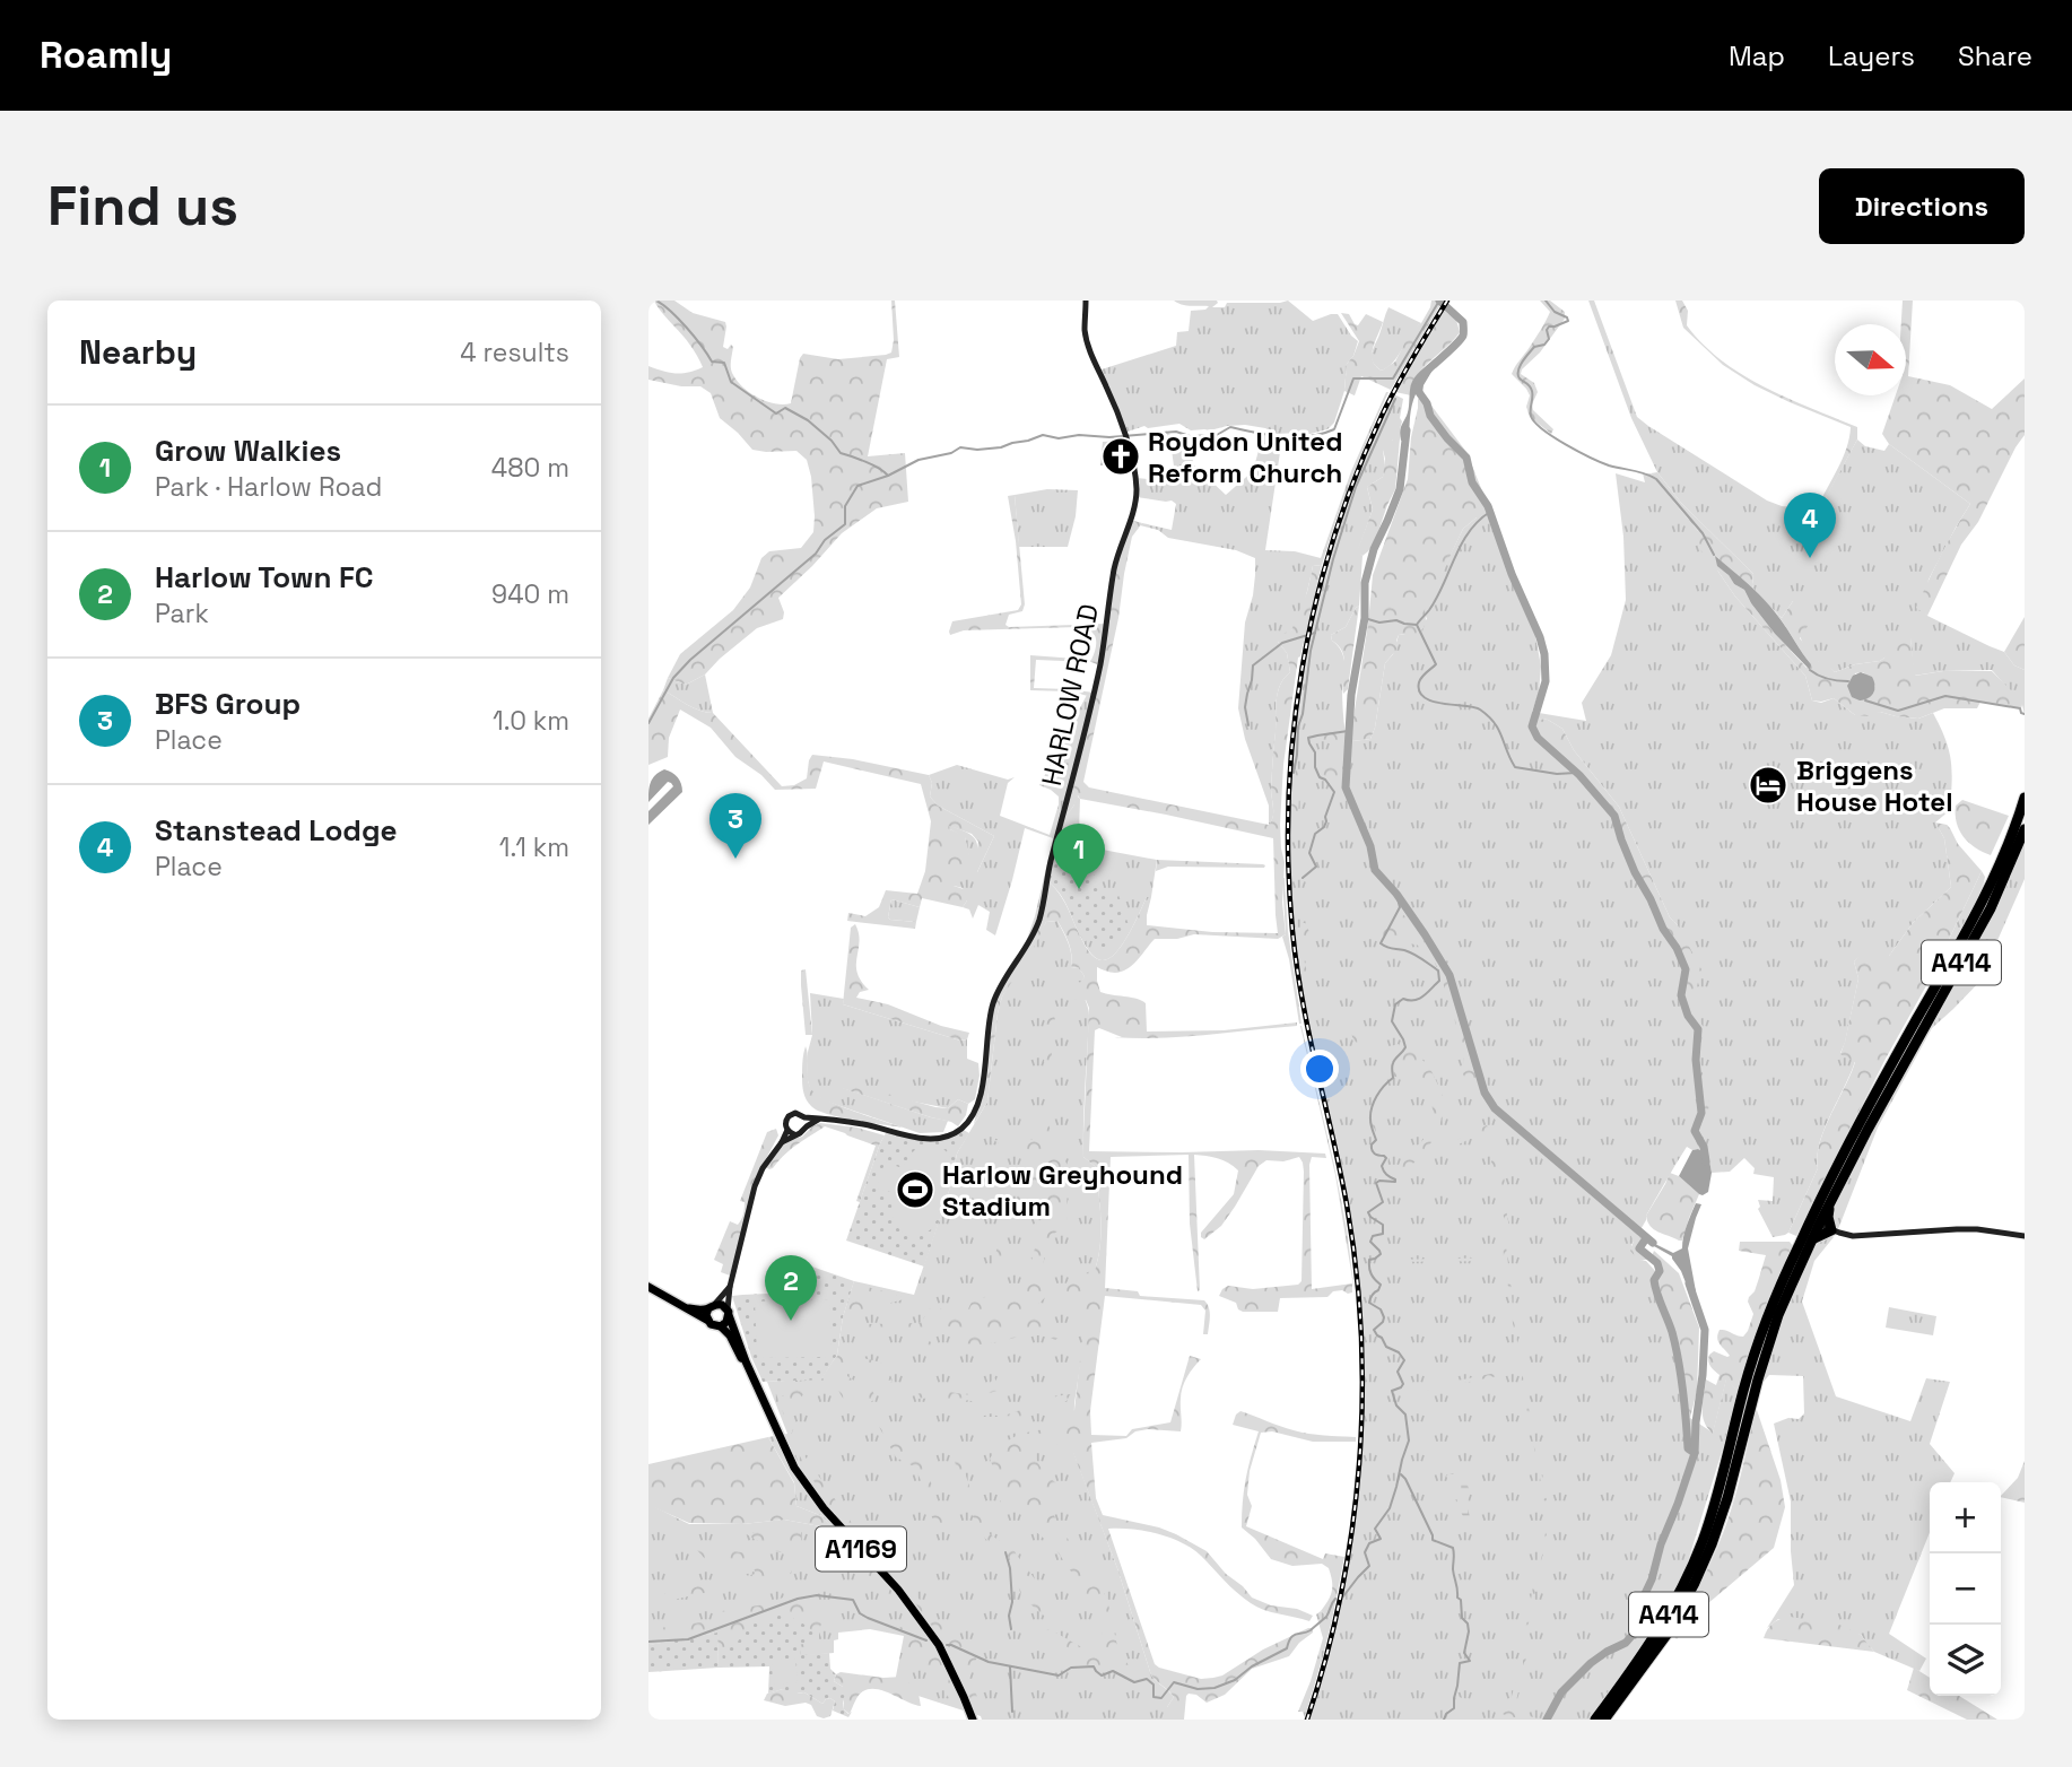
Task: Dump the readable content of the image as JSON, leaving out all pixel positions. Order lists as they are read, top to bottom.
{
  "streets": {
    "highway": ["A414"],
    "main road": ["A1169"],
    "street": ["HARLOW ROAD"]
  },
  "places": {
    "church": ["Roydon United Reform Church"],
    "hotel": ["Briggens House Hotel"],
    "sports": ["Harlow Greyhound Stadium"]
  },
  "north": "right",
  "page": {
    "header": "Roamly",
    "nav": ["Map", "Layers", "Share"],
    "buttons": "Directions",
    "title": "Find us",
    "heading": ["Nearby", "4 results"],
    "list": [
      {
        "mark": "1",
        "name": "Grow Walkies",
        "note": "Park · Harlow Road",
        "value": "480 m"
      },
      {
        "mark": "2",
        "name": "Harlow Town FC",
        "note": "Park",
        "value": "940 m"
      },
      {
        "mark": "3",
        "name": "BFS Group",
        "note": "Place",
        "value": "1.0 km"
      },
      {
        "mark": "4",
        "name": "Stanstead Lodge",
        "note": "Place",
        "value": "1.1 km"
      }
    ],
    "pins": [
      "4",
      "3",
      "1",
      "2"
    ],
    "map_buttons": ["+", "−"]
  }
}
